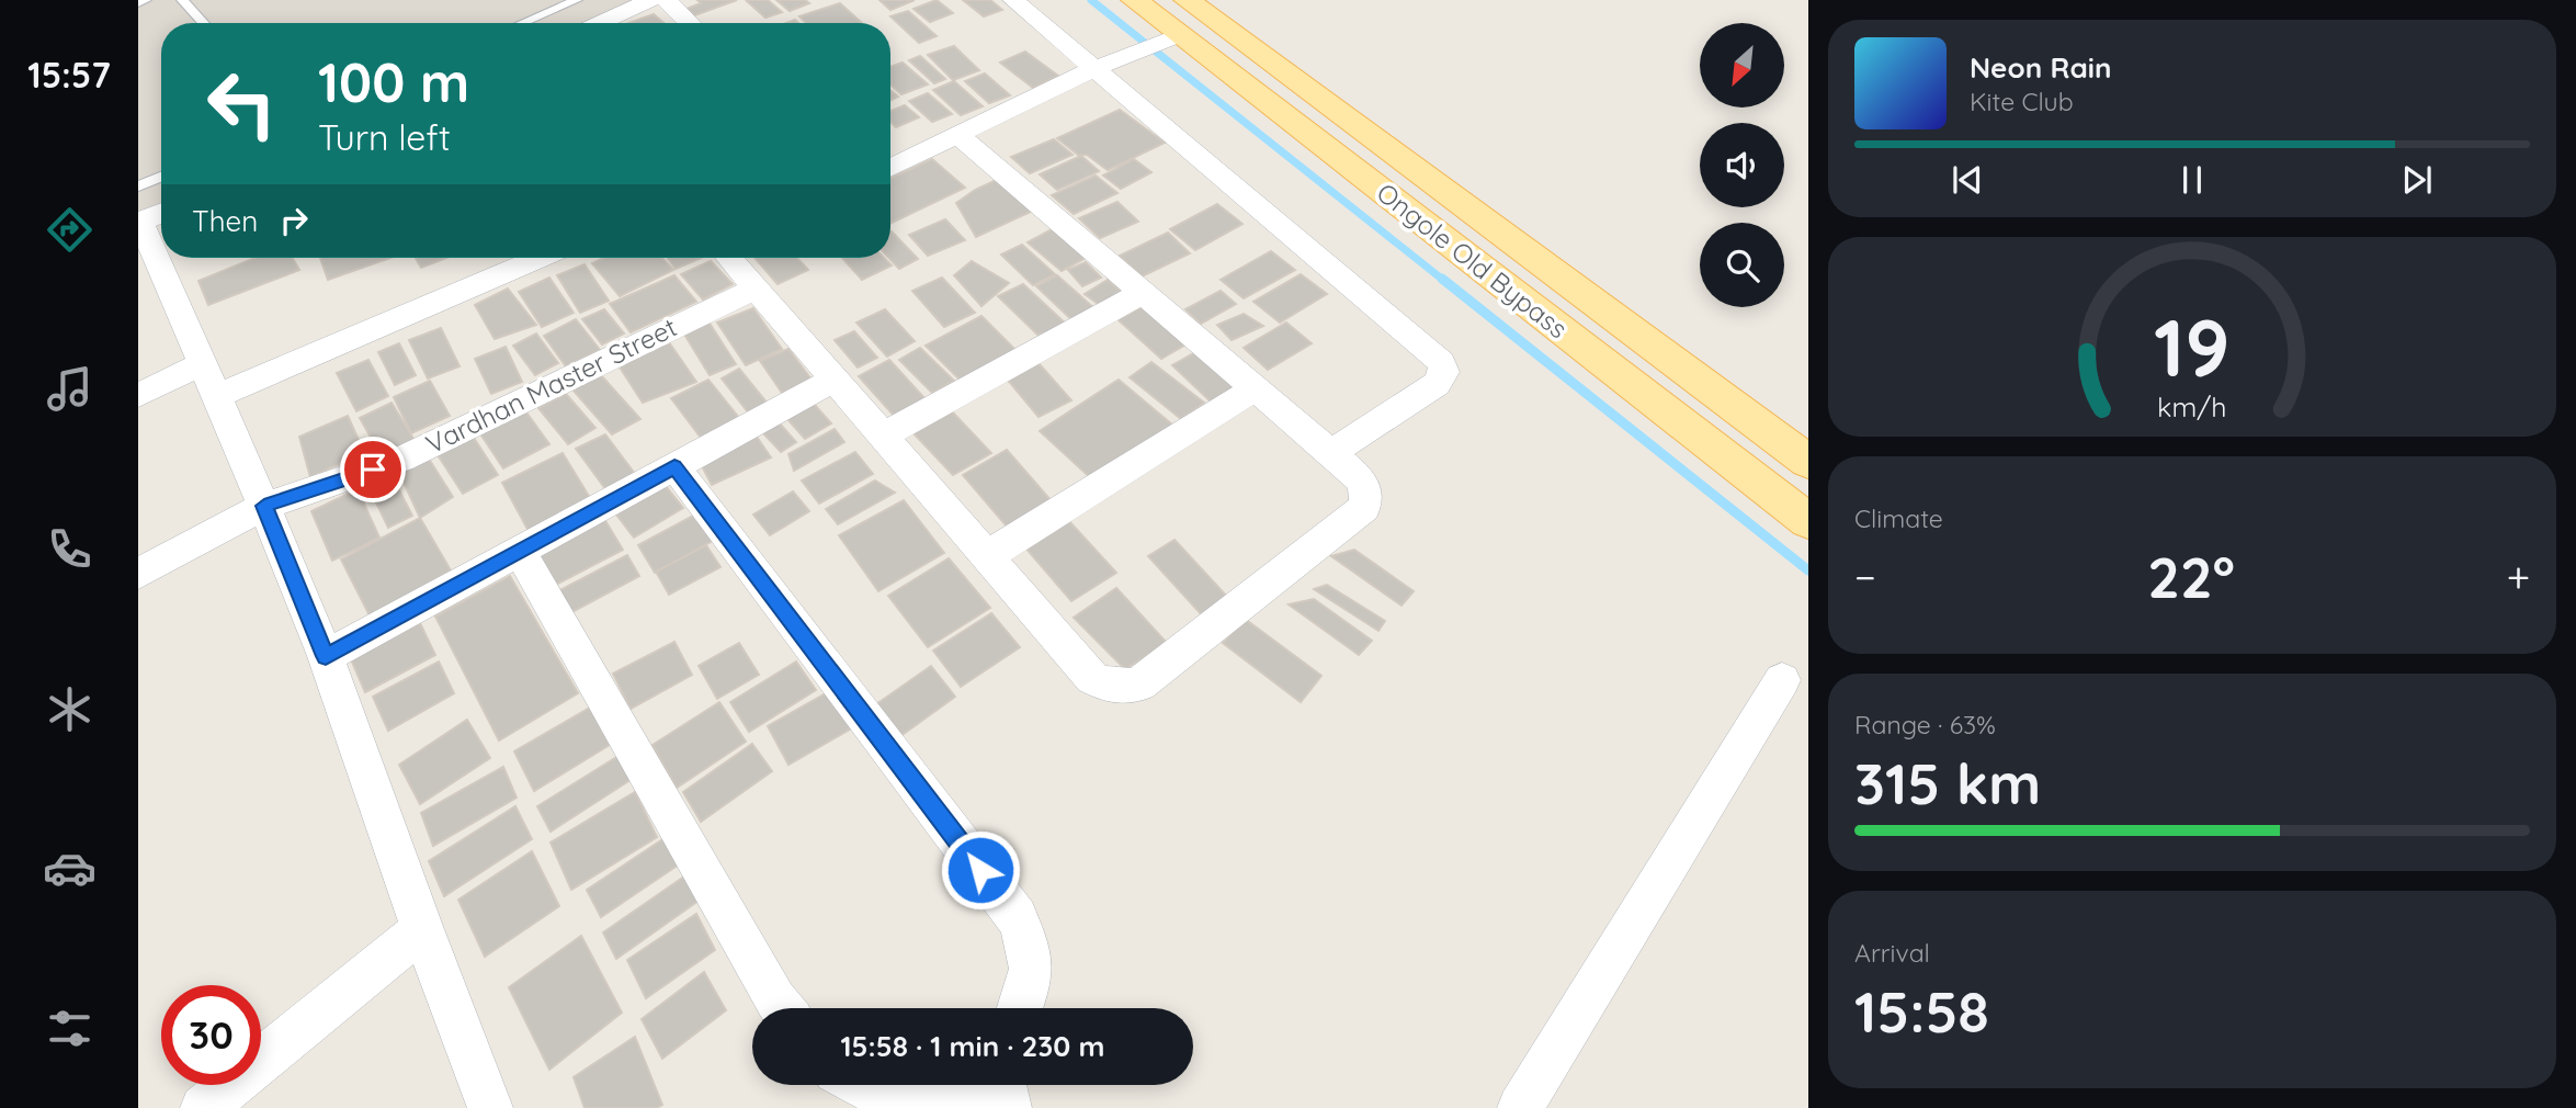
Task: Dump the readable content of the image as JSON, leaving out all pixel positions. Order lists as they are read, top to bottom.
{
  "streets": {
    "main road": ["Ongole Old Bypass"],
    "street": ["Vardhan Master Street"]
  },
  "north": "bottom left",
  "page": {
    "tabs": "15:57",
    "turn": ["100 m", "Turn left"],
    "song": ["Neon Rain", "Kite Club"],
    "then": "Then",
    "tile": [
      "Climate",
      ["Range · 63%", "315 km"],
      ["Arrival", "15:58"]
    ],
    "heat": ["−", "22°", "+"],
    "limit": "30",
    "trip": "15:58 · 1 min · 230 m",
    "gauge": ["19", "km/h"]
  }
}
